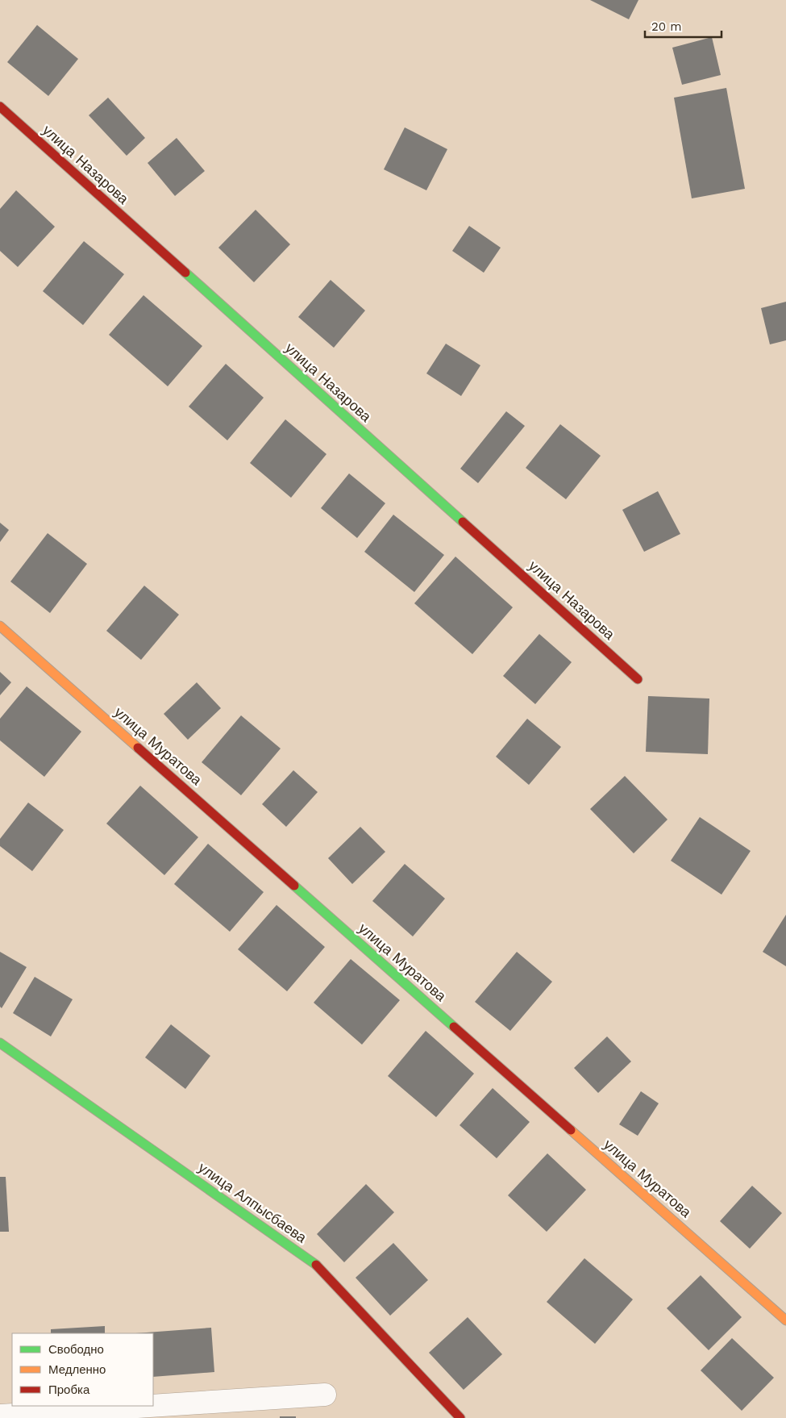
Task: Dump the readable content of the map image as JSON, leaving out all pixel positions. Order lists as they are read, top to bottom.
{
  "streets": {
    "street": ["улица Назарова", "улица Муратова", "улица Алпысбаева"]
  },
  "legend": ["Свободно", "Медленно", "Пробка"],
  "scale_bar": "20 m"
}
